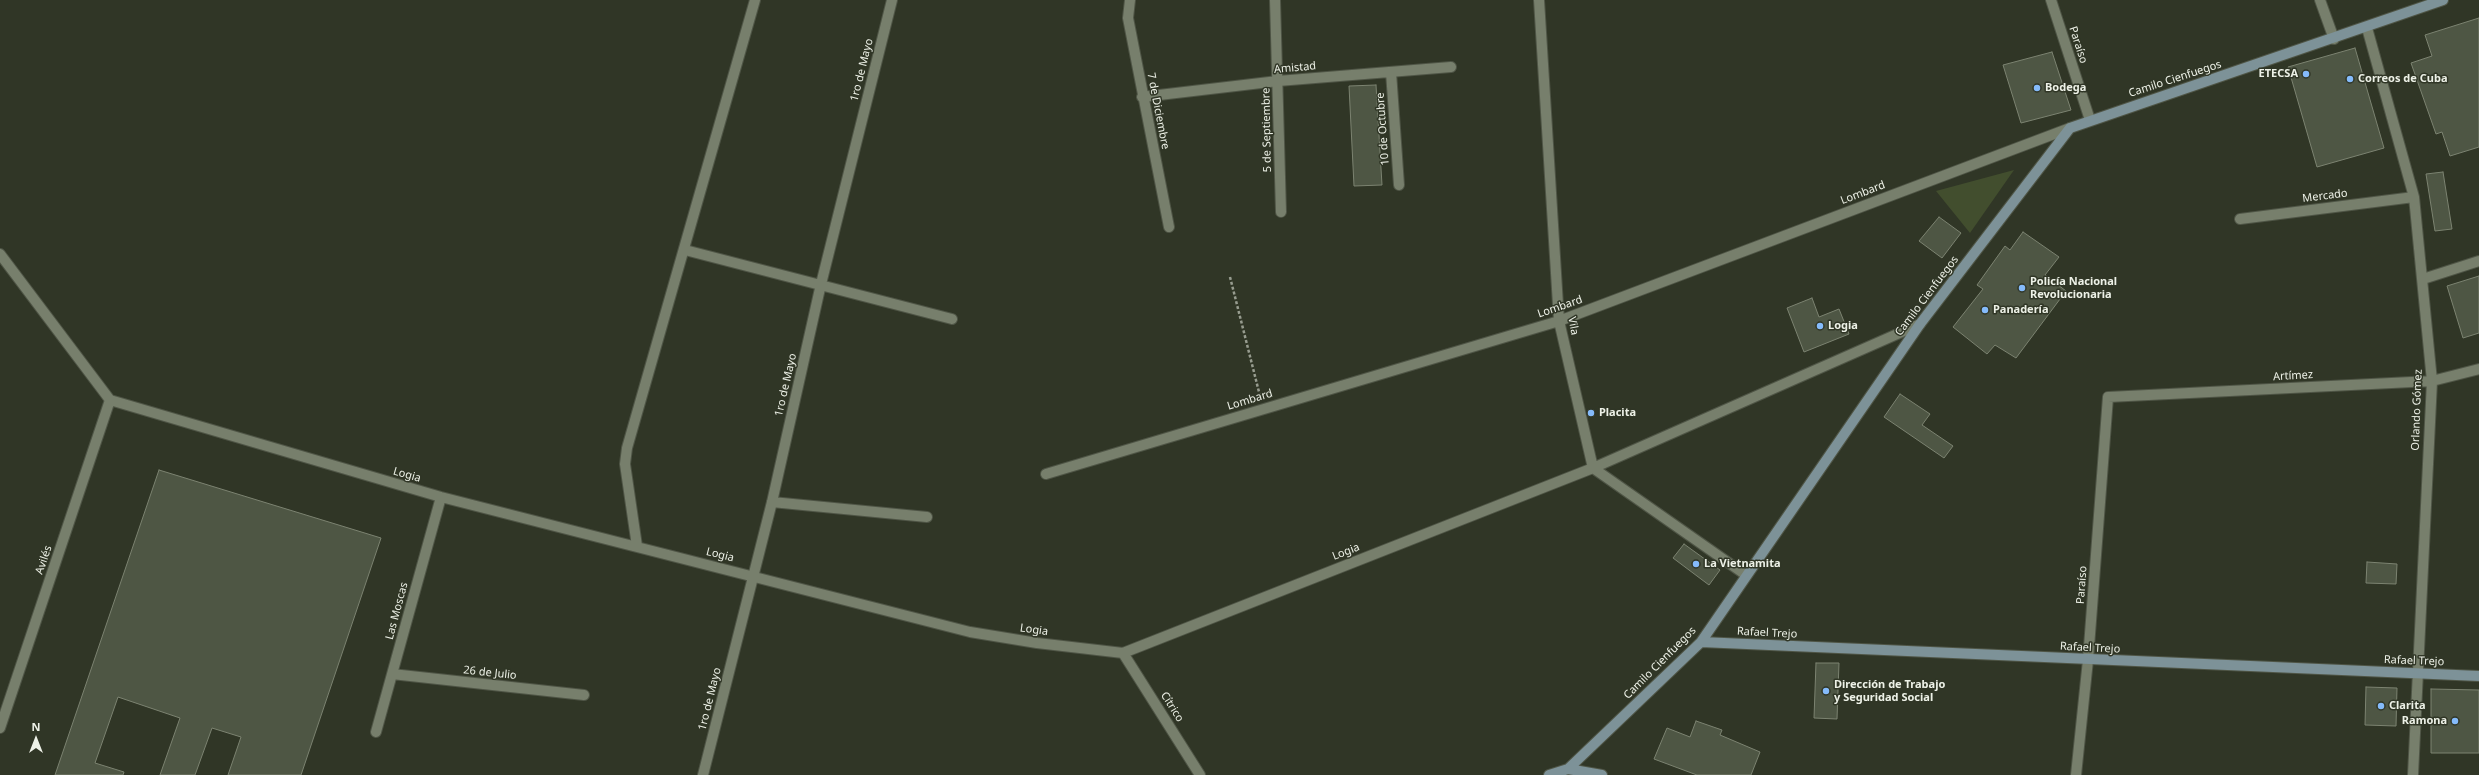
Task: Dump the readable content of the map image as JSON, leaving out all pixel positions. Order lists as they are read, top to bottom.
{
  "streets": {
    "main road": ["Camilo Cienfuegos", "Rafael Trejo"],
    "street": [
      "Paraíso",
      "Amistad",
      "1ro de Mayo",
      "7 de Diciembre",
      "10 de Octubre",
      "5 de Septiembre",
      "Lombard",
      "Mercado",
      "Vila",
      "Artímez",
      "Orlando Gómez",
      "Logia",
      "Avilés",
      "Las Moscas",
      "26 de Julio",
      "Cítrico"
    ]
  },
  "crossings": [
    ["Paraíso", "Camilo Cienfuegos"],
    ["Paraíso", "Artímez"],
    ["Paraíso", "Rafael Trejo"],
    ["Amistad", "7 de Diciembre"],
    ["Amistad", "10 de Octubre"],
    ["Amistad", "5 de Septiembre"],
    ["1ro de Mayo", "Logia"],
    ["Camilo Cienfuegos", "Lombard"],
    ["Camilo Cienfuegos", "Orlando Gómez"],
    ["Camilo Cienfuegos", "Logia"],
    ["Camilo Cienfuegos", "Rafael Trejo"],
    ["Lombard", "Vila"],
    ["Mercado", "Orlando Gómez"],
    ["Vila", "Logia"],
    ["Artímez", "Orlando Gómez"],
    ["Orlando Gómez", "Rafael Trejo"],
    ["Logia", "Avilés"],
    ["Logia", "Las Moscas"],
    ["Logia", "Cítrico"],
    ["Las Moscas", "26 de Julio"]
  ],
  "places": [
    "ETECSA",
    "Correos de Cuba",
    "Bodega",
    "Policía Nacional Revolucionaria",
    "Panadería",
    "Logia",
    "Placita",
    "La Vietnamita",
    "Dirección de Trabajo y Seguridad Social",
    "Clarita",
    "Ramona"
  ],
  "north": "top"
}
